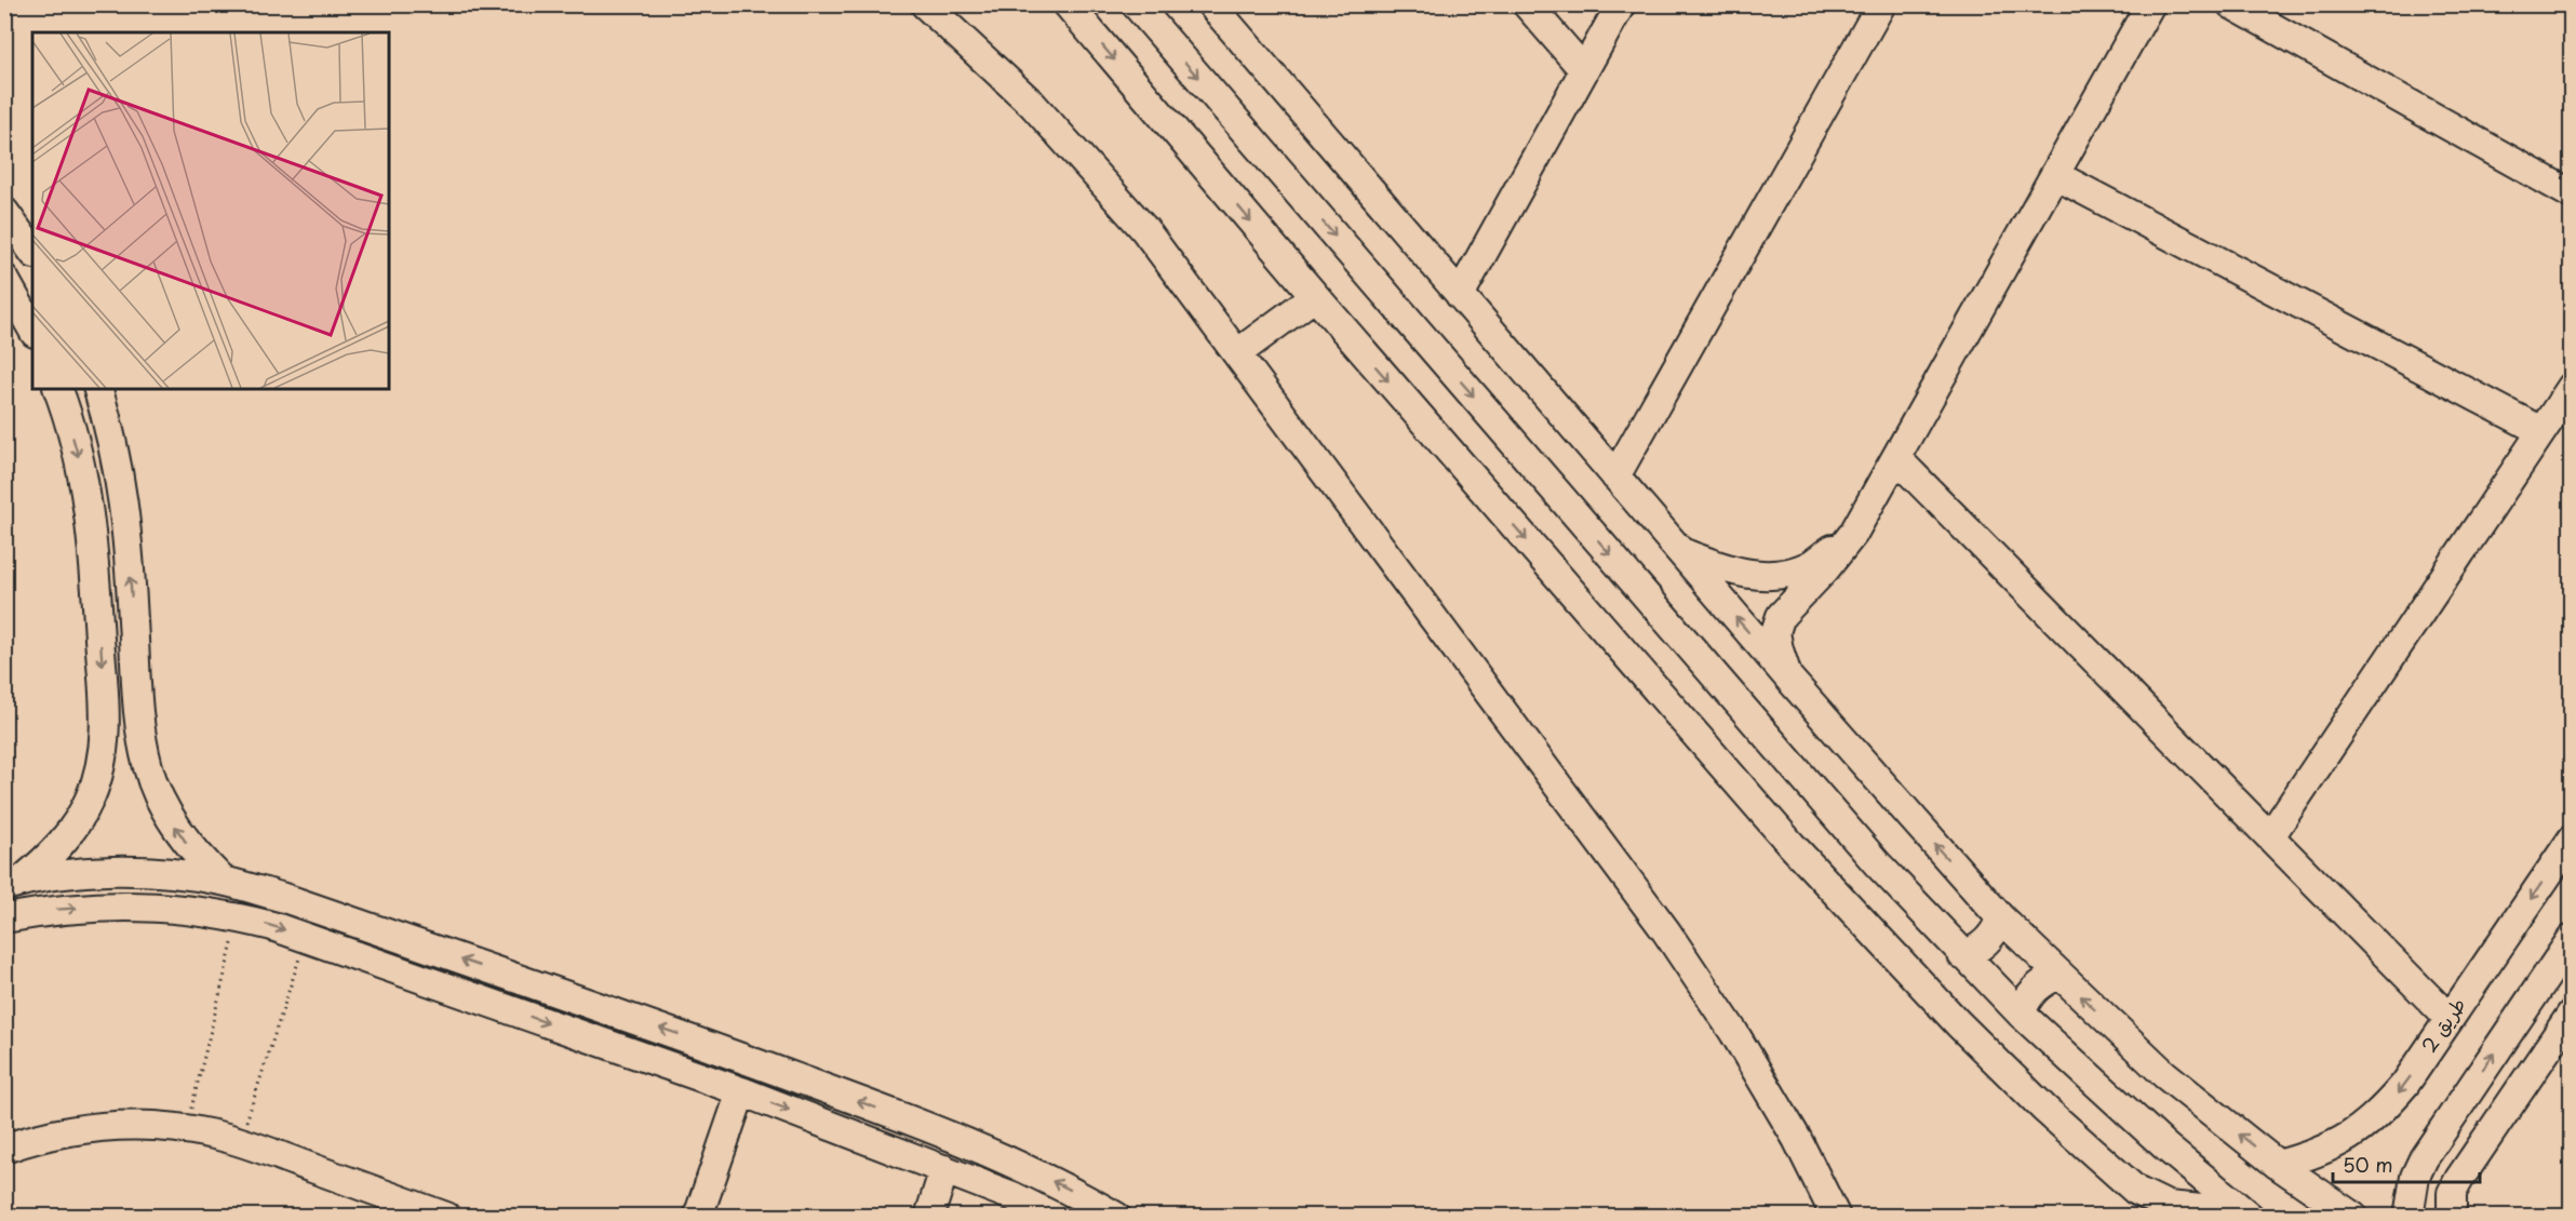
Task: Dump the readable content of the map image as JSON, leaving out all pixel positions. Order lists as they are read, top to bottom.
{
  "streets": {
    "street": ["طريق 2"]
  },
  "scale_bar": "50 m"
}
